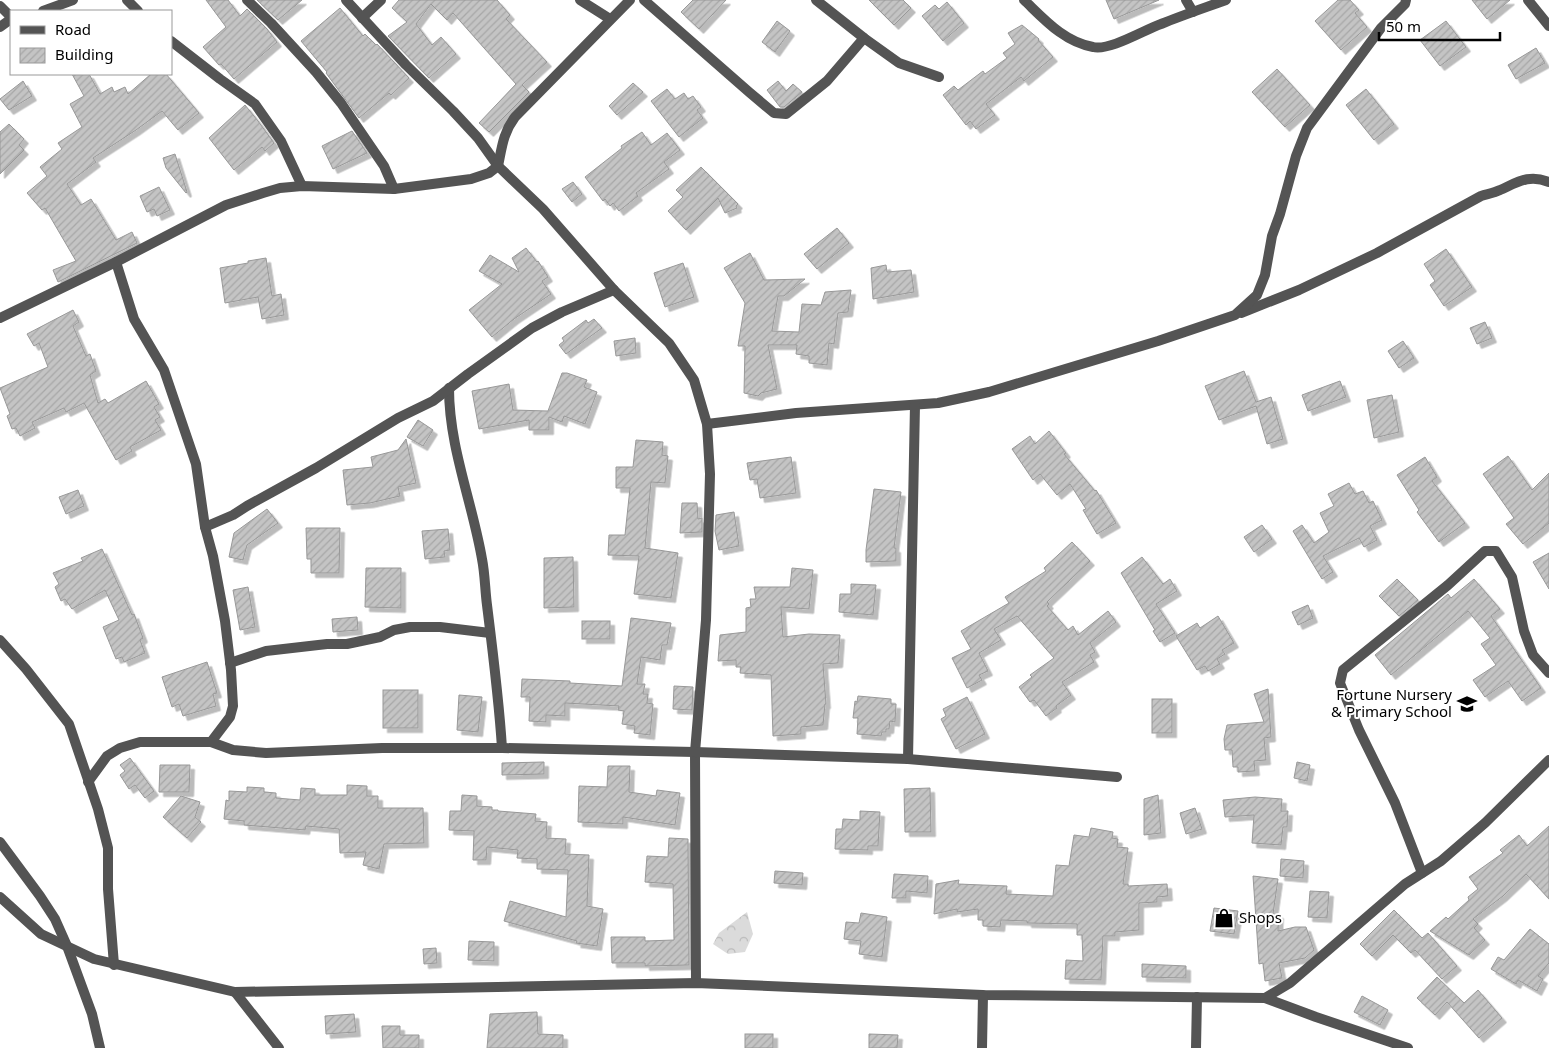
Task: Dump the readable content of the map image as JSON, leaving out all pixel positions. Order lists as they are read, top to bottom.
{
  "places": {
    "school or university": ["Fortune Nursery & Primary School"],
    "shop": ["Shops"]
  },
  "legend": ["Road", "Building"],
  "scale_bar": "50 m"
}
